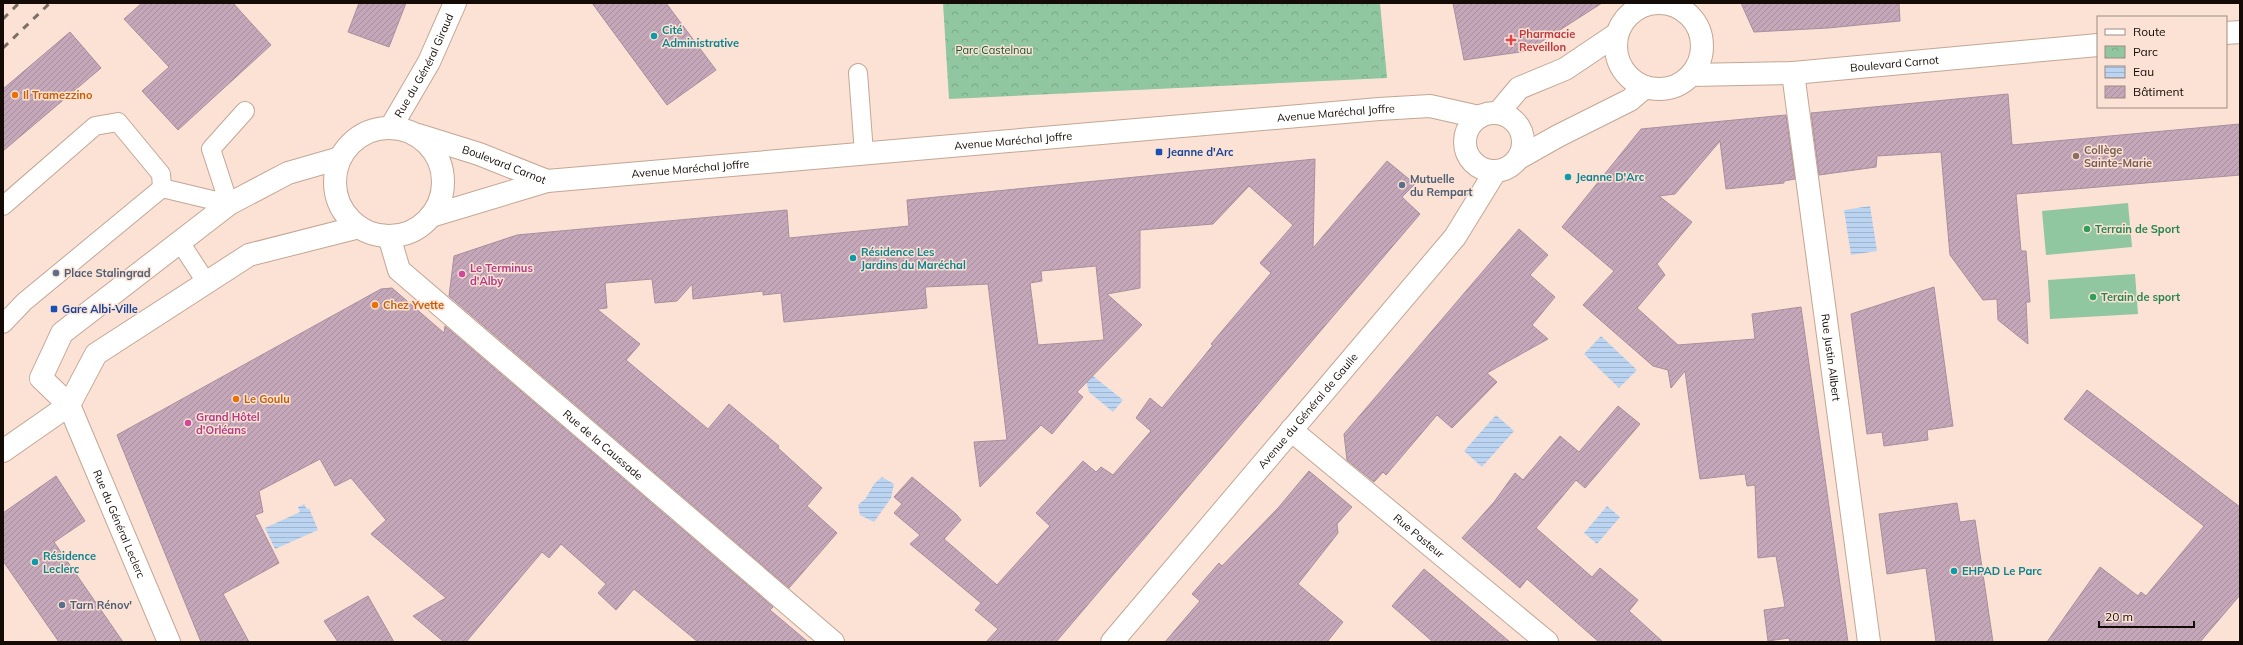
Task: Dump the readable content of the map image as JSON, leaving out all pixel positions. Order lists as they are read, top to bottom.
{
  "streets": {
    "main road": [
      "Boulevard Carnot",
      "Rue du Général Giraud",
      "Avenue Maréchal Joffre",
      "Rue Justin Alibert",
      "Avenue du Général de Gaulle",
      "Rue de la Caussade",
      "Rue du Général Leclerc",
      "Rue Pasteur"
    ]
  },
  "crossings": [
    ["Boulevard Carnot", "Rue du Général Giraud"],
    ["Boulevard Carnot", "Avenue Maréchal Joffre"],
    ["Boulevard Carnot", "Rue Justin Alibert"],
    ["Boulevard Carnot", "Rue de la Caussade"],
    ["Rue du Général Giraud", "Rue de la Caussade"],
    ["Avenue Maréchal Joffre", "Avenue du Général de Gaulle"],
    ["Avenue du Général de Gaulle", "Rue Pasteur"]
  ],
  "parks": ["Parc Castelnau"],
  "places": {
    "other": [
      "Cité Administrative",
      "Il Tramezzino",
      "Collège Sainte-Marie",
      "Jeanne D'Arc",
      "Mutuelle du Rempart",
      "Terrain de Sport",
      "Résidence Les Jardins du Maréchal",
      "Place Stalingrad",
      "Le Terminus d'Alby",
      "Terain de sport",
      "Chez Yvette",
      "Le Goulu",
      "Grand Hôtel d'Orléans",
      "Résidence Leclerc",
      "EHPAD Le Parc",
      "Tarn Rénov'"
    ],
    "health": ["Pharmacie Reveillon"],
    "transit": ["Jeanne d'Arc", "Gare Albi-Ville"]
  },
  "legend": [
    "Route",
    "Parc",
    "Eau",
    "Bâtiment"
  ],
  "scale_bar": "20 m"
}
